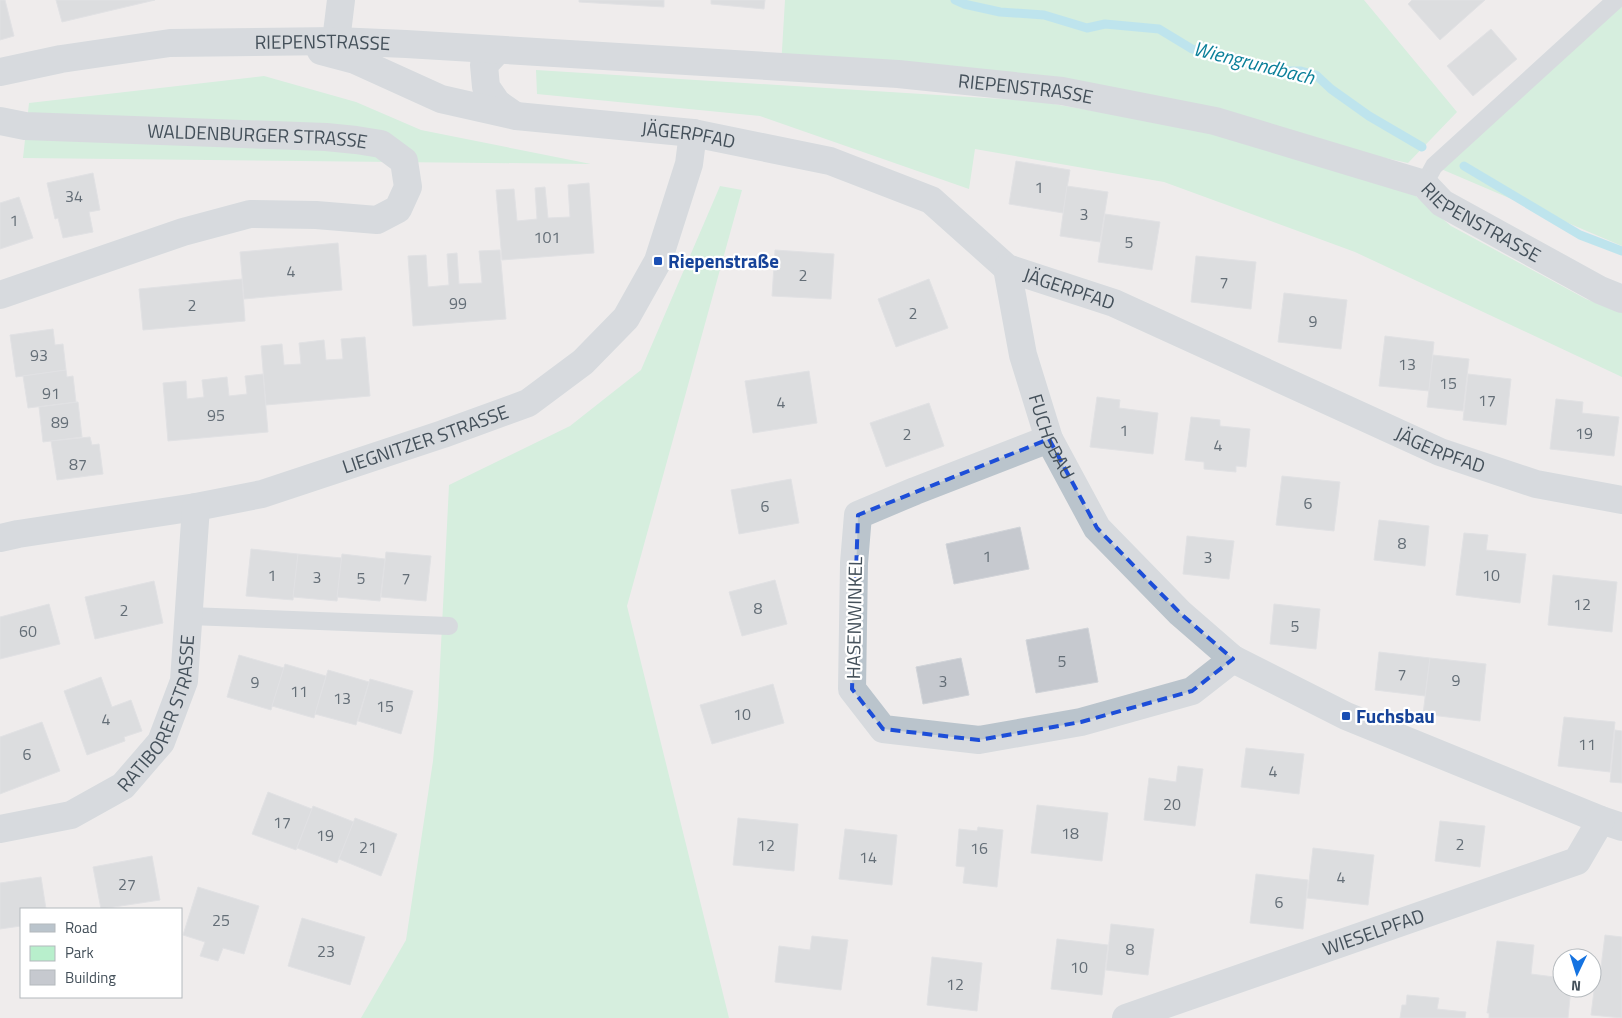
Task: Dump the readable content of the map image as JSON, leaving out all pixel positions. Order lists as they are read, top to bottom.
{
  "streets": {
    "street": [
      "RIEPENSTRASSE",
      "JÄGERPFAD",
      "WALDENBURGER STRASSE",
      "FUCHSBAU",
      "LIEGNITZER STRASSE",
      "HASENWINKEL",
      "RATIBORER STRASSE",
      "WIESELPFAD"
    ]
  },
  "crossings": [
    ["RIEPENSTRASSE", "JÄGERPFAD"],
    ["JÄGERPFAD", "FUCHSBAU"],
    ["JÄGERPFAD", "LIEGNITZER STRASSE"],
    ["FUCHSBAU", "HASENWINKEL"],
    ["FUCHSBAU", "WIESELPFAD"],
    ["LIEGNITZER STRASSE", "RATIBORER STRASSE"]
  ],
  "water": ["Wiengrundbach"],
  "places": {
    "transit": ["Riepenstraße", "Fuchsbau"]
  },
  "house_numbers": [
    "1",
    "34",
    "3",
    "1",
    "101",
    "5",
    "4",
    "2",
    "7",
    "99",
    "2",
    "2",
    "9",
    "93",
    "13",
    "15",
    "91",
    "17",
    "4",
    "95",
    "89",
    "1",
    "19",
    "2",
    "4",
    "87",
    "6",
    "6",
    "8",
    "1",
    "3",
    "1",
    "10",
    "3",
    "5",
    "7",
    "12",
    "8",
    "2",
    "5",
    "60",
    "5",
    "7",
    "9",
    "3",
    "9",
    "11",
    "13",
    "15",
    "10",
    "4",
    "11",
    "6",
    "4",
    "20",
    "17",
    "18",
    "19",
    "2",
    "12",
    "21",
    "16",
    "14",
    "4",
    "27",
    "6",
    "25",
    "8",
    "23",
    "10",
    "12"
  ],
  "legend": ["Road", "Park", "Building"],
  "north": "bottom"
}
